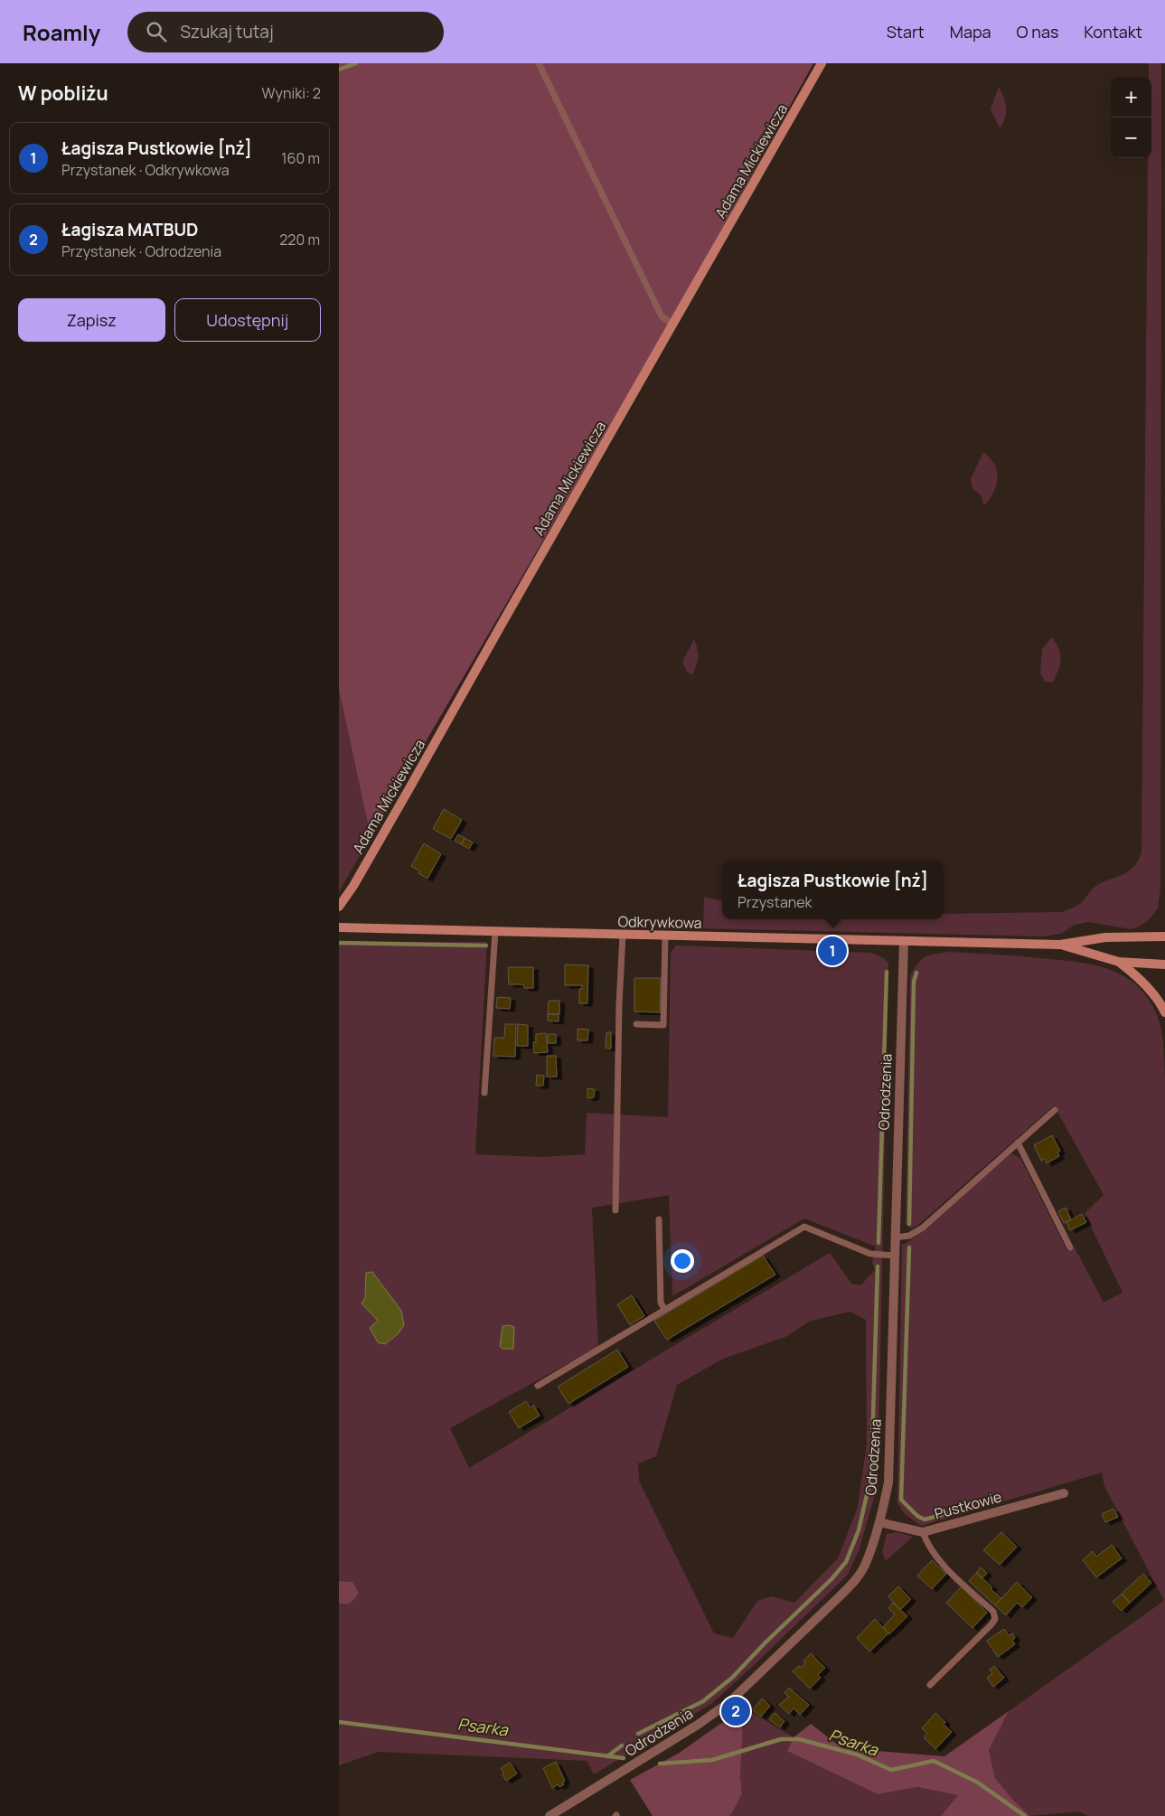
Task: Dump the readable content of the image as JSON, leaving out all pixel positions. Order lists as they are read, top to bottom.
{
  "streets": {
    "street": [
      "Adama Mickiewicza",
      "Odkrywkowa",
      "Odrodzenia",
      "Pustkowie"
    ]
  },
  "crossings": [
    ["Odkrywkowa", "Odrodzenia"],
    ["Odrodzenia", "Pustkowie"]
  ],
  "water": ["Psarka"],
  "page": {
    "header": "Roamly",
    "search": "Szukaj tutaj",
    "nav": [
      "Start",
      "Mapa",
      "O nas",
      "Kontakt"
    ],
    "heading": ["W pobliżu", "Wyniki: 2"],
    "map_buttons": ["+", "−"],
    "list": [
      {
        "mark": "1",
        "name": "Łagisza Pustkowie [nż]",
        "note": "Przystanek · Odkrywkowa",
        "value": "160 m"
      },
      {
        "mark": "2",
        "name": "Łagisza MATBUD",
        "note": "Przystanek · Odrodzenia",
        "value": "220 m"
      }
    ],
    "buttons": ["Zapisz", "Udostępnij"],
    "popup": ["Łagisza Pustkowie [nż]", "Przystanek"],
    "pins": ["1", "2"]
  }
}
